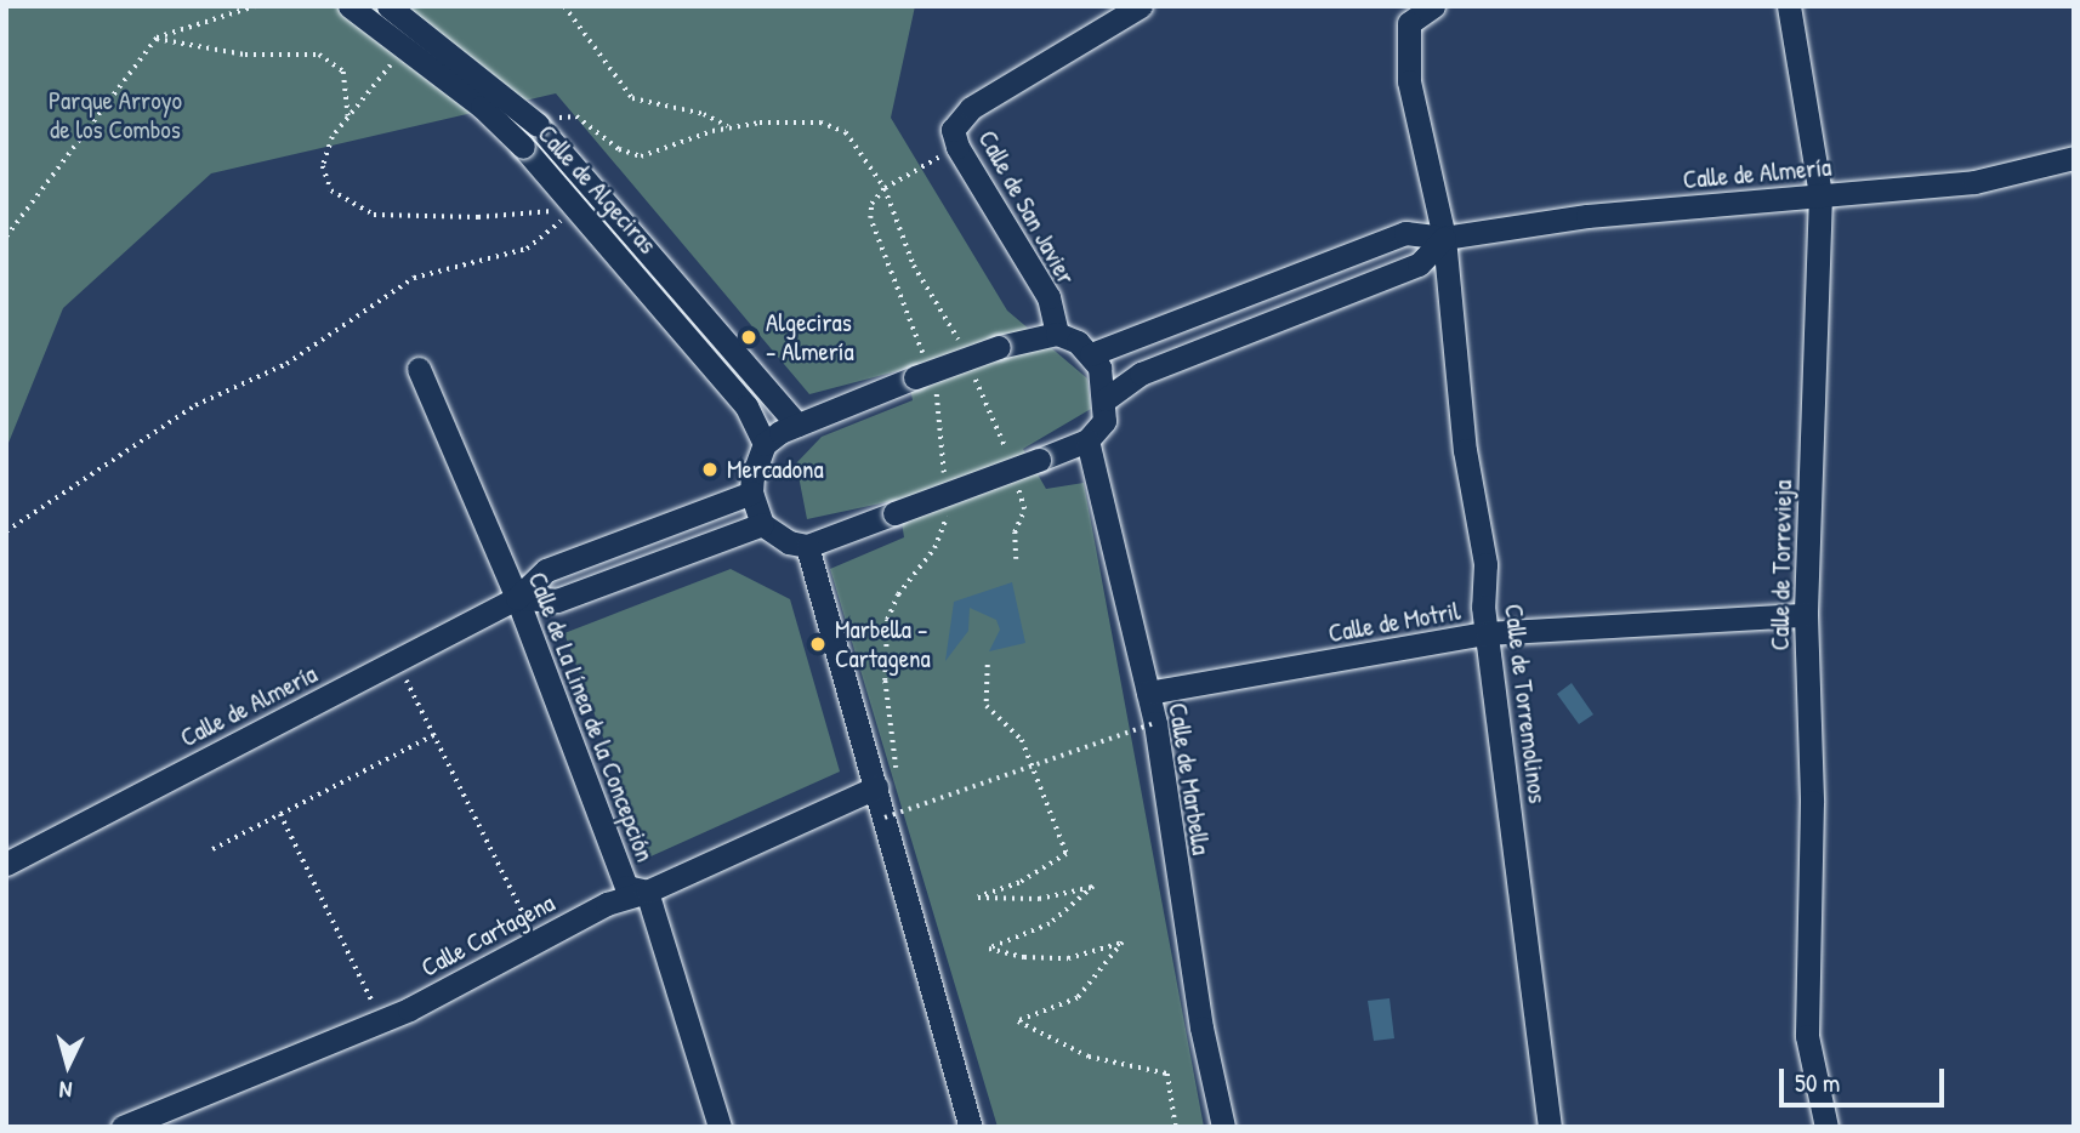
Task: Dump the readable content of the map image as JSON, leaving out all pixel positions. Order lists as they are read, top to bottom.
{
  "streets": {
    "street": [
      "Calle de Almería",
      "Calle de Algeciras",
      "Calle de San Javier",
      "Calle de Torrevieja",
      "Calle de Motril",
      "Calle de Torremolinos",
      "Calle de La Línea de la Concepción",
      "Calle de Marbella",
      "Calle Cartagena"
    ]
  },
  "crossings": [
    ["Calle de Almería", "Calle de Torrevieja"],
    ["Calle de Almería", "Calle de Torremolinos"],
    ["Calle de Almería", "Calle de La Línea de la Concepción"],
    ["Calle de Torrevieja", "Calle de Motril"],
    ["Calle de Motril", "Calle de Torremolinos"],
    ["Calle de Motril", "Calle de Marbella"],
    ["Calle de La Línea de la Concepción", "Calle Cartagena"]
  ],
  "parks": ["Parque Arroyo de los Combos"],
  "places": ["Algeciras - Almería", "Mercadona", "Marbella - Cartagena"],
  "scale_bar": "50 m",
  "north": "bottom"
}
